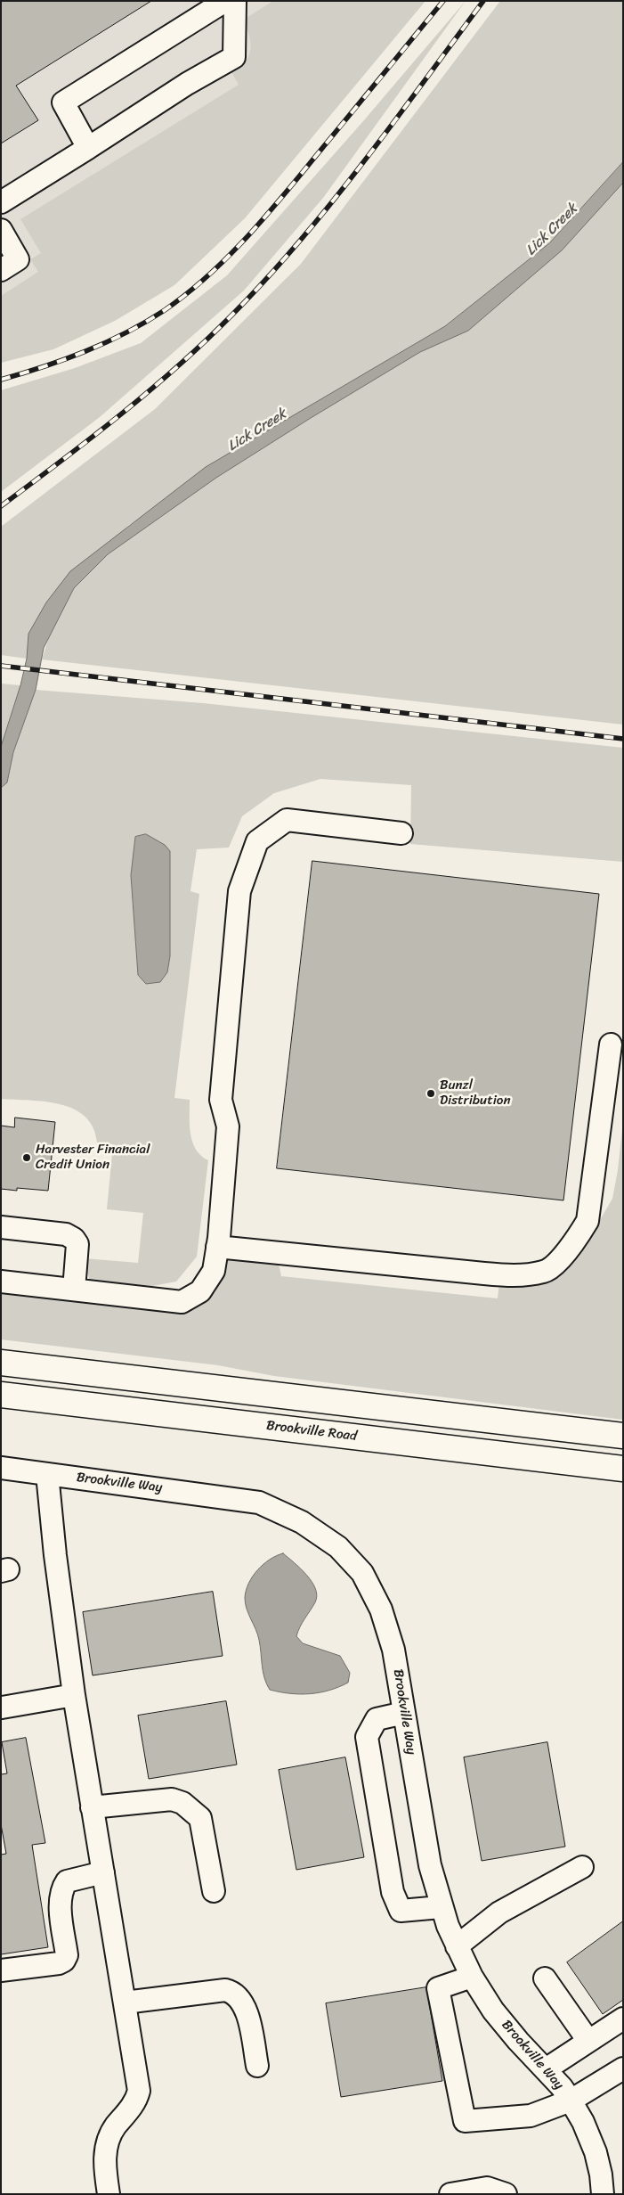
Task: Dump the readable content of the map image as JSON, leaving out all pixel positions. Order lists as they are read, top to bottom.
{
  "streets": {
    "main road": ["Brookville Road"],
    "street": ["Brookville Way"]
  },
  "water": ["Lick Creek"],
  "places": ["Bunzl Distribution", "Harvester Financial Credit Union"]
}
